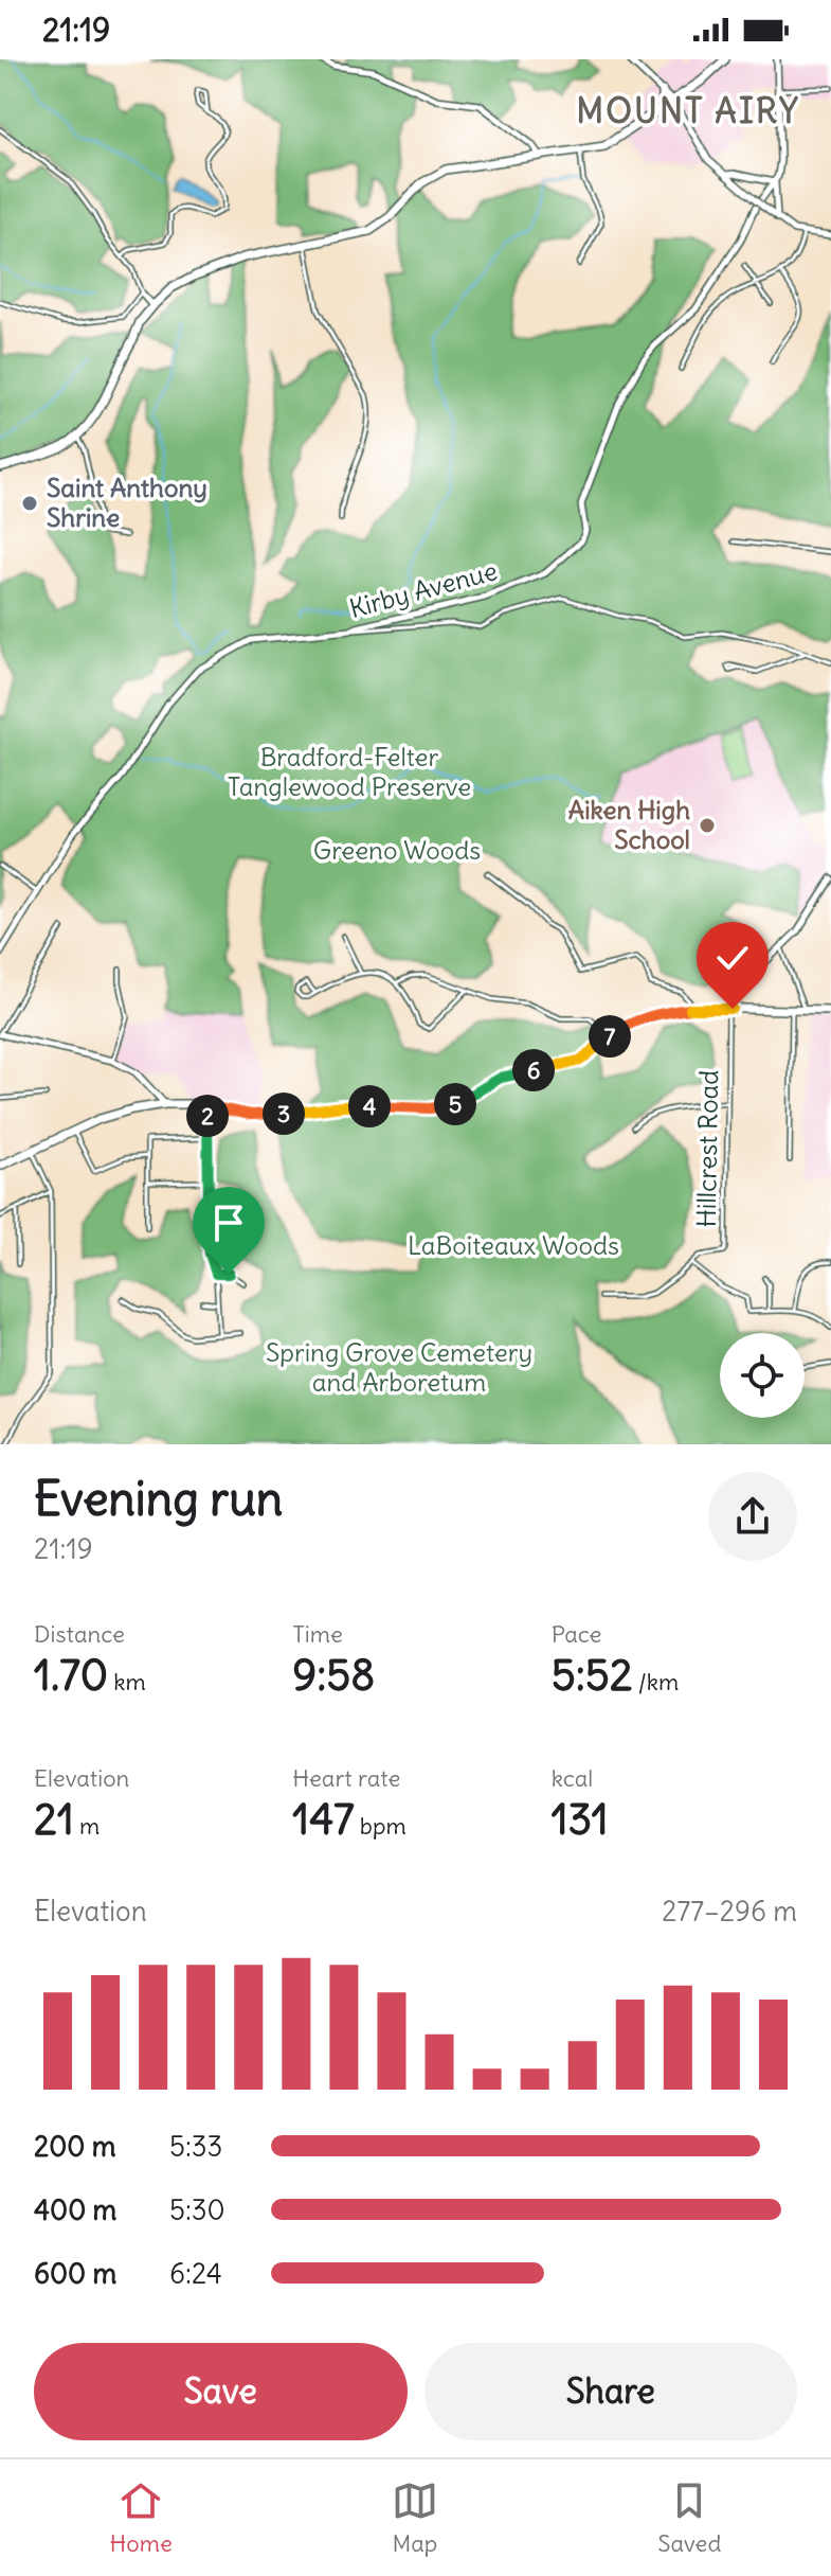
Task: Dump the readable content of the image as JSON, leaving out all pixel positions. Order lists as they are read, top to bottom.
{
  "streets": {
    "street": ["Kirby Avenue", "Hillcrest Road"]
  },
  "districts": ["MOUNT AIRY"],
  "parks": [
    "Bradford-Felter Tanglewood Preserve",
    "Greeno Woods",
    "LaBoiteaux Woods",
    "Spring Grove Cemetery and Arboretum"
  ],
  "places": ["Saint Anthony Shrine", "Aiken High School"],
  "page": {
    "status": "21:19",
    "pins": [
      "7",
      "6",
      "5",
      "4",
      "3",
      "2"
    ],
    "heading": ["Evening run", "21:19"],
    "stats": [
      ["Distance", "1.70 km"],
      ["Time", "9:58"],
      ["Pace", "5:52 /km"],
      ["Elevation", "21 m"],
      ["Heart rate", "147 bpm"],
      ["kcal", "131"]
    ],
    "chart": ["Elevation", "277–296 m"],
    "list": [
      {
        "name": "200 m",
        "note": "5:33"
      },
      {
        "name": "400 m",
        "note": "5:30"
      },
      {
        "name": "600 m",
        "note": "6:24"
      }
    ],
    "buttons": ["Save", "Share"],
    "tabs": ["Home", "Map", "Saved"]
  }
}
